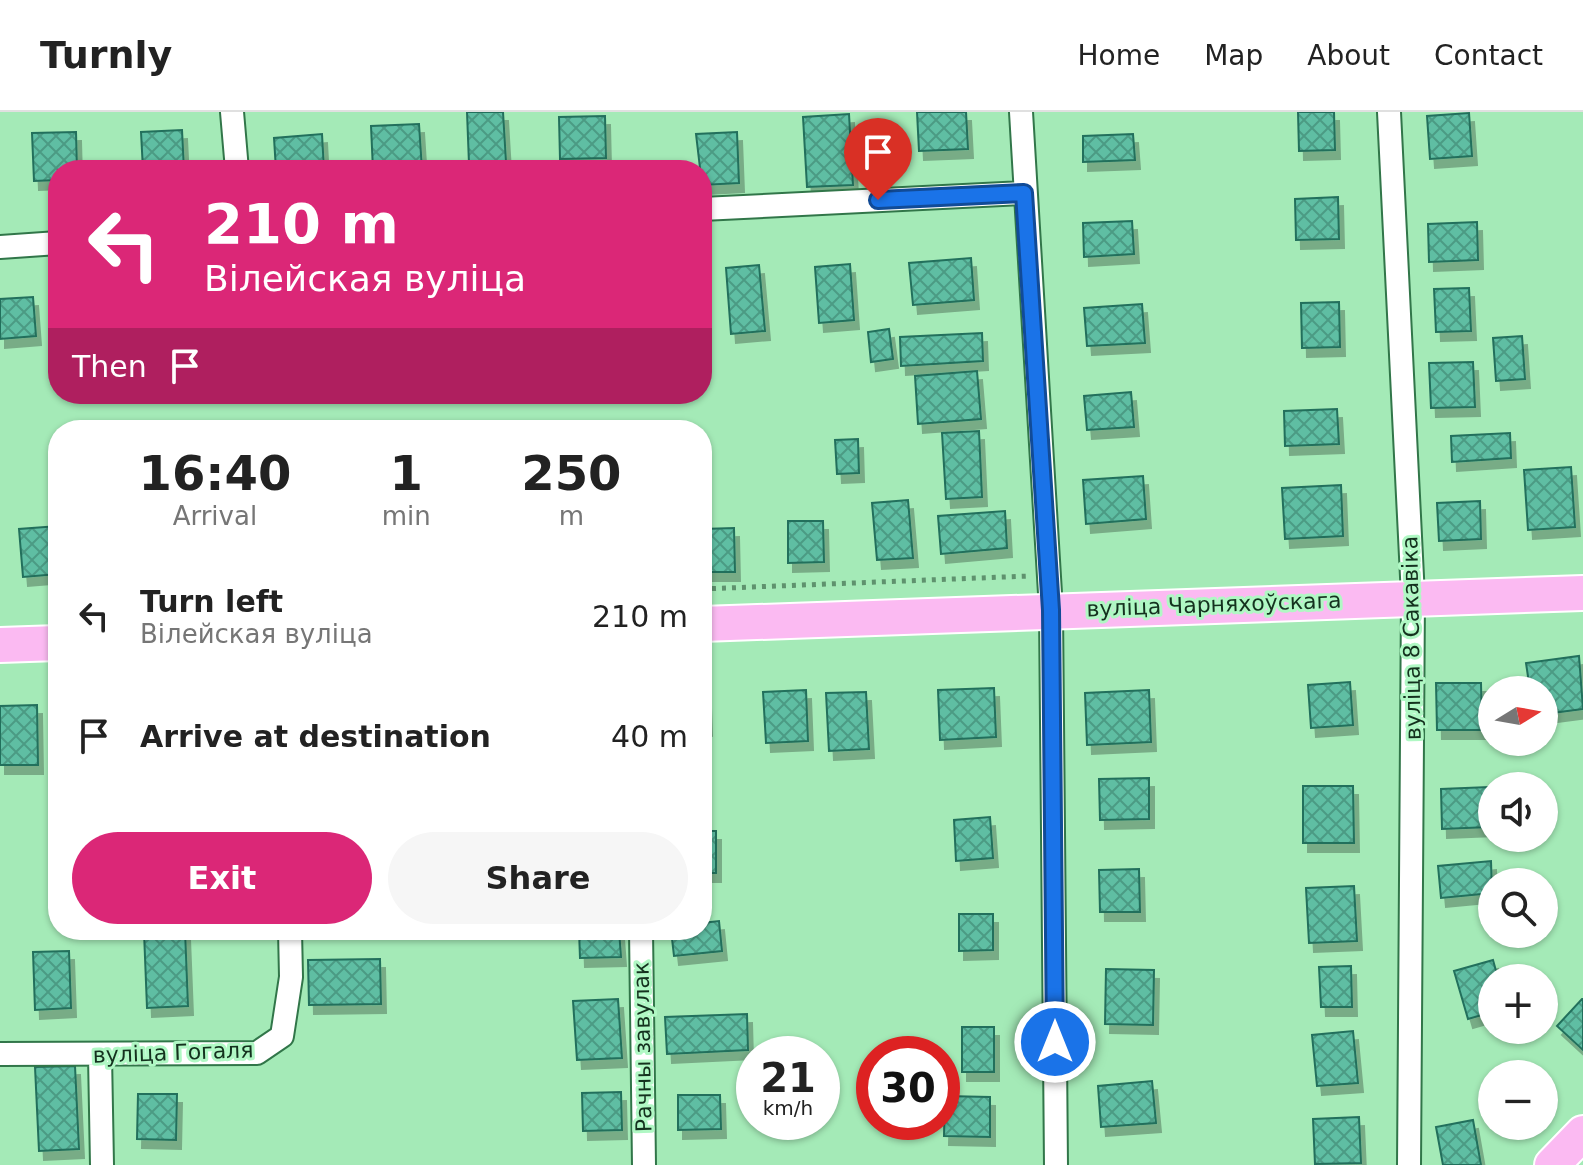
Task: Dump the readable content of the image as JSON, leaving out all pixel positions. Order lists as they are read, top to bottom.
{
  "streets": {
    "main road": ["вуліца Чарняхоўскага"],
    "street": ["вуліца 8 Сакавіка", "Рачны завулак", "вуліца Гогаля"]
  },
  "crossings": [
    ["вуліца Чарняхоўскага", "вуліца 8 Сакавіка"]
  ],
  "north": "right",
  "page": {
    "header": "Turnly",
    "nav": [
      "Home",
      "Map",
      "About",
      "Contact"
    ],
    "turn": ["210 m", "Вілейская вуліца"],
    "then": "Then",
    "eta": [
      "16:40",
      "Arrival",
      "1",
      "min",
      "250",
      "m"
    ],
    "list": [
      {
        "name": "Turn left",
        "note": "Вілейская вуліца",
        "value": "210 m"
      },
      {
        "name": "Arrive at destination",
        "value": "40 m"
      }
    ],
    "map_buttons": ["+", "−"],
    "buttons": ["Exit", "Share"],
    "speed": "21 km/h",
    "limit": "30"
  }
}
